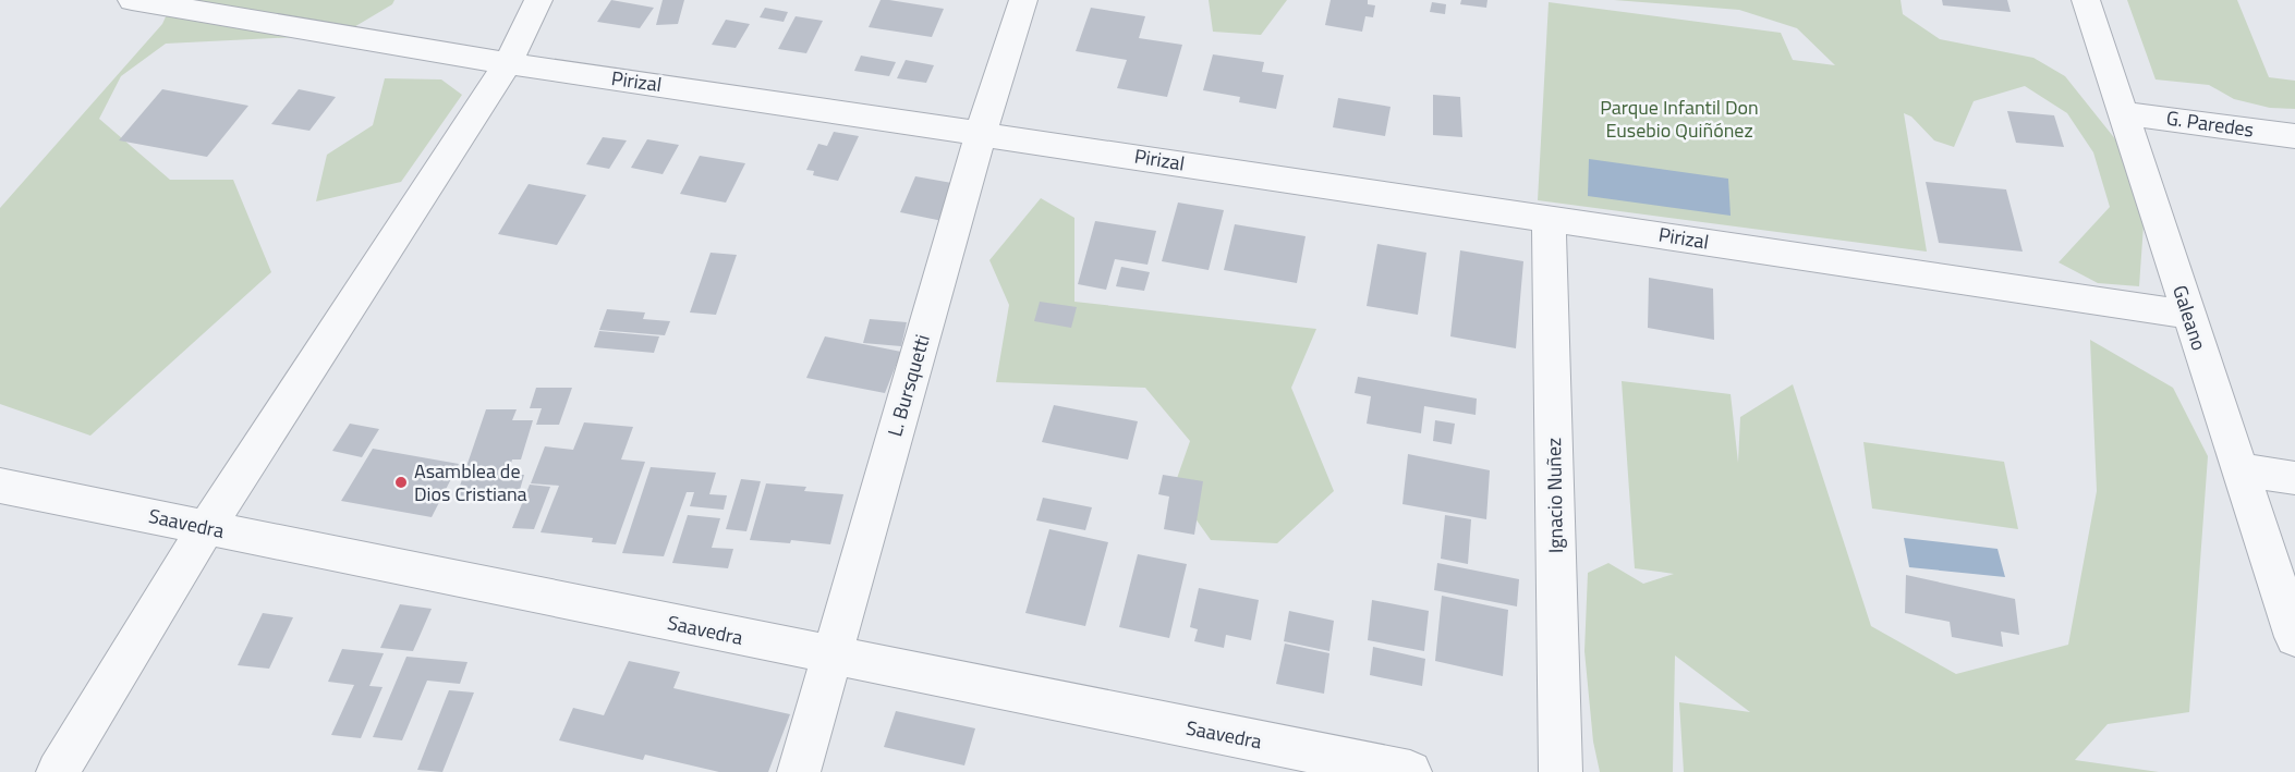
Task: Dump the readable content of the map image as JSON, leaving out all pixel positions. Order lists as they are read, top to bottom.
{
  "streets": {
    "street": [
      "Pirizal",
      "G. Paredes",
      "Galeano",
      "L. Bursquetti",
      "Ignacio Nuñez",
      "Saavedra"
    ]
  },
  "crossings": [
    ["Pirizal", "Galeano"],
    ["Pirizal", "L. Bursquetti"],
    ["Pirizal", "Ignacio Nuñez"],
    ["G. Paredes", "Galeano"],
    ["L. Bursquetti", "Saavedra"]
  ],
  "parks": ["Parque Infantil Don Eusebio Quiñónez"],
  "places": ["Asamblea de Dios Cristiana"]
}
